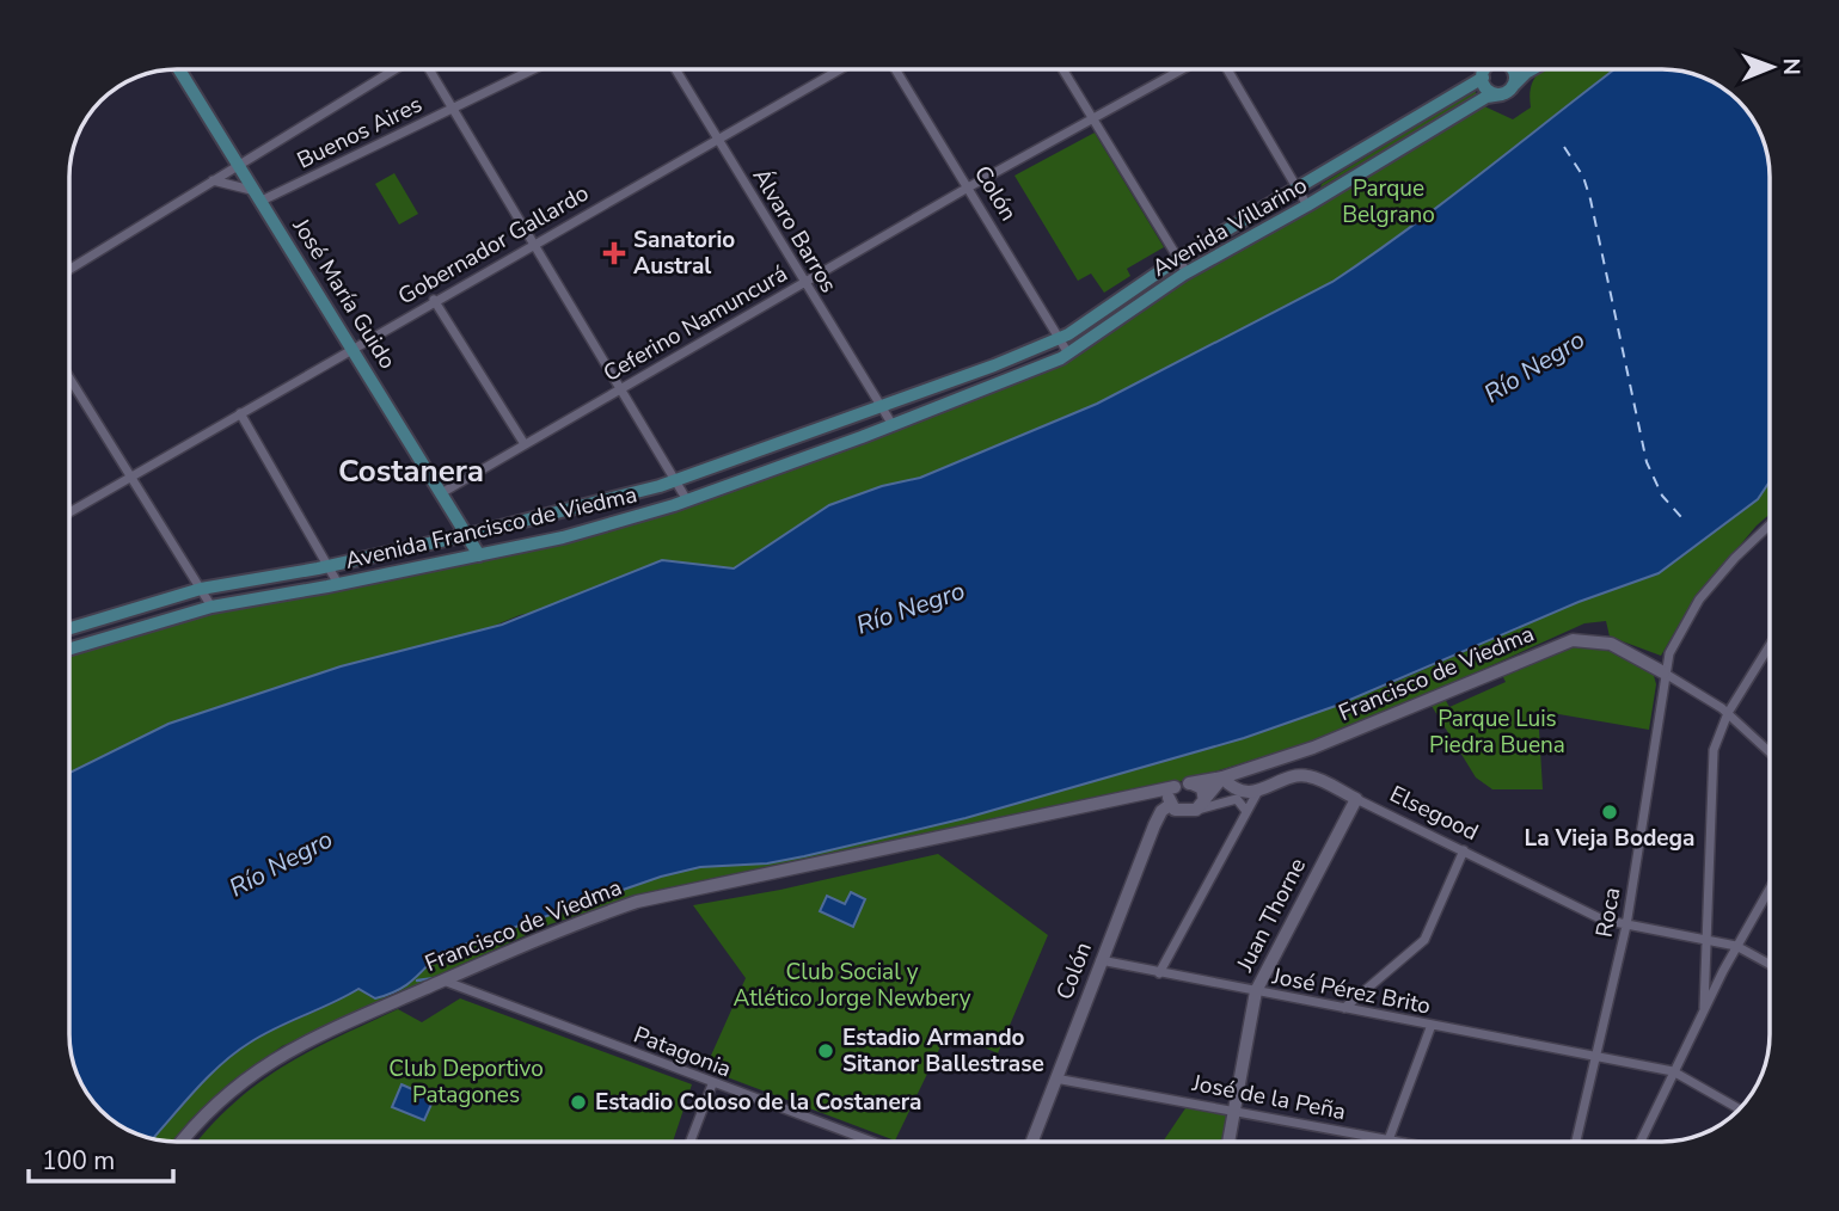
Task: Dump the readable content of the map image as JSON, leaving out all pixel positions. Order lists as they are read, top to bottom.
{
  "streets": {
    "main road": ["Avenida Villarino", "José María Guido", "Avenida Francisco de Viedma"],
    "street": [
      "Buenos Aires",
      "Colón",
      "Álvaro Barros",
      "Gobernador Gallardo",
      "Ceferino Namuncurá",
      "Francisco de Viedma",
      "Elsegood",
      "Roca",
      "Juan Thorne",
      "José Pérez Brito",
      "Patagonia",
      "José de la Peña"
    ]
  },
  "crossings": [
    ["Buenos Aires", "José María Guido"],
    ["Colón", "Avenida Villarino"],
    ["Colón", "Ceferino Namuncurá"],
    ["Colón", "Avenida Francisco de Viedma"],
    ["Colón", "Francisco de Viedma"],
    ["Colón", "José Pérez Brito"],
    ["Colón", "José de la Peña"],
    ["Avenida Villarino", "Avenida Francisco de Viedma"],
    ["Álvaro Barros", "Gobernador Gallardo"],
    ["Álvaro Barros", "Ceferino Namuncurá"],
    ["Álvaro Barros", "Avenida Francisco de Viedma"],
    ["Gobernador Gallardo", "José María Guido"],
    ["José María Guido", "Ceferino Namuncurá"],
    ["José María Guido", "Avenida Francisco de Viedma"],
    ["Francisco de Viedma", "Roca"],
    ["Francisco de Viedma", "Patagonia"],
    ["Elsegood", "Roca"],
    ["Elsegood", "Juan Thorne"],
    ["Roca", "José Pérez Brito"],
    ["Juan Thorne", "José Pérez Brito"],
    ["Juan Thorne", "José de la Peña"]
  ],
  "districts": ["Costanera"],
  "water": ["Río Negro"],
  "parks": [
    "Parque Belgrano",
    "Parque Luis Piedra Buena",
    "Club Social y Atlético Jorge Newbery",
    "Club Deportivo Patagones"
  ],
  "places": {
    "health": ["Sanatorio Austral"],
    "other": ["La Vieja Bodega", "Estadio Armando Sitanor Ballestrase", "Estadio Coloso de la Costanera"]
  },
  "scale_bar": "100 m",
  "north": "right"
}
